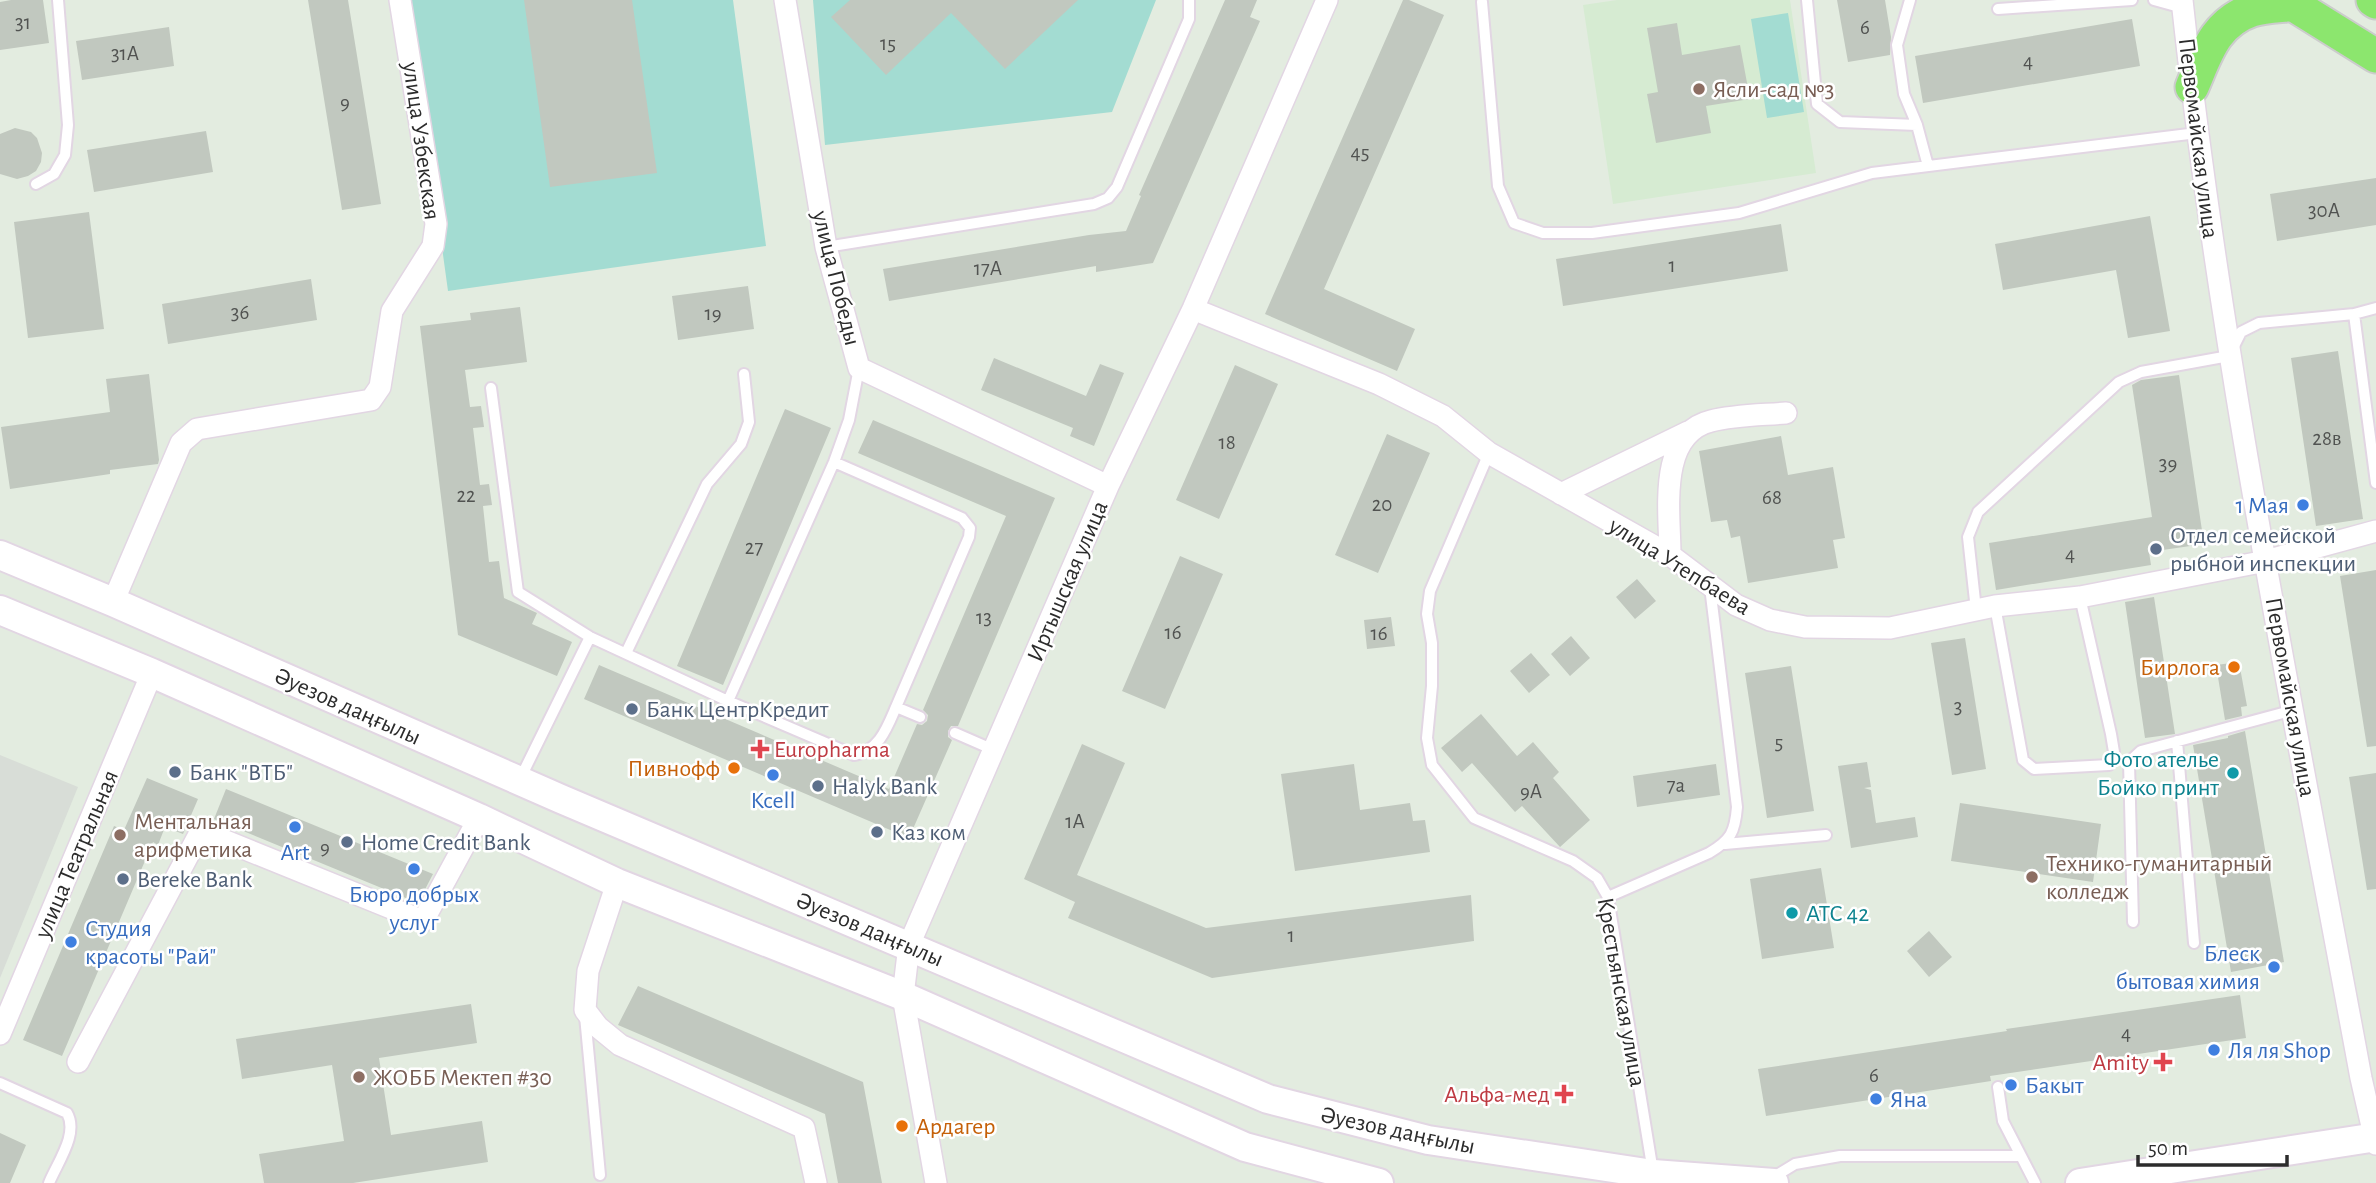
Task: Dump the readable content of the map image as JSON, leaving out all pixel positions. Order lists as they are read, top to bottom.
{
  "streets": {
    "main road": ["Әуезов даңғылы"],
    "street": [
      "Первомайская улица",
      "улица Узбекская",
      "улица Победы",
      "улица Утепбаева",
      "Иртышская улица",
      "улица Театральная"
    ],
    "lane": ["Крестьянская улица"]
  },
  "crossings": [
    ["Первомайская улица", "улица Утепбаева"],
    ["улица Узбекская", "Әуезов даңғылы"],
    ["улица Победы", "Иртышская улица"],
    ["улица Утепбаева", "Иртышская улица"],
    ["улица Утепбаева", "Крестьянская улица"],
    ["Иртышская улица", "Әуезов даңғылы"],
    ["Әуезов даңғылы", "улица Театральная"],
    ["Әуезов даңғылы", "Крестьянская улица"]
  ],
  "places": {
    "other": [
      "Ясли-сад №3",
      "1 Мая",
      "Отдел семейской рыбной инспекции",
      "Бирлога",
      "Банк ЦентрКредит",
      "Пивнофф",
      "Банк \"ВТБ\"",
      "Фото ателье Бойко принт",
      "Kcell",
      "Halyk Bank",
      "Art",
      "Каз ком",
      "Ментальная арифметика",
      "Home Credit Bank",
      "Бюро добрых услуг",
      "Технико-гуманитарный колледж",
      "Bereke Bank",
      "АТС 42",
      "Студия красоты \"Рай\"",
      "Блеск бытовая химия",
      "Ля ля Shop",
      "ЖОББ Мектеп #30",
      "Бакыт",
      "Яна",
      "Ардагер"
    ],
    "health": ["Europharma", "Amity", "Альфа-мед"]
  },
  "house_numbers": [
    "31",
    "6",
    "15",
    "31А",
    "4",
    "9",
    "45",
    "30А",
    "1",
    "17А",
    "36",
    "19",
    "28в",
    "18",
    "39",
    "22",
    "68",
    "20",
    "27",
    "4",
    "13",
    "16",
    "16",
    "3",
    "5",
    "7а",
    "9А",
    "1А",
    "9",
    "1",
    "4",
    "6"
  ],
  "scale_bar": "50 m"
}
